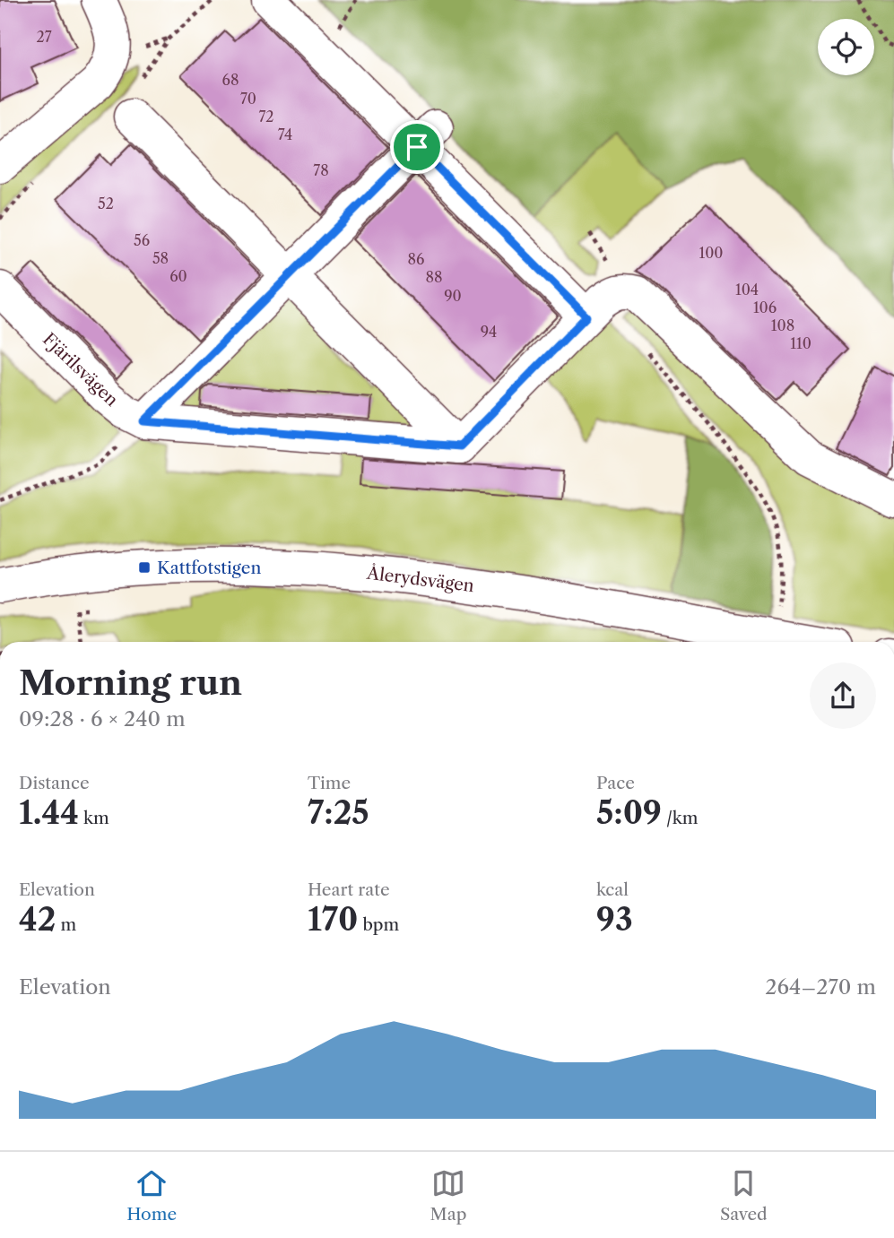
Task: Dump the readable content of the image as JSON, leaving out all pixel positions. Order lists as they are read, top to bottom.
{
  "streets": {
    "street": ["Fjärilsvägen", "Ålerydsvägen"]
  },
  "places": {
    "transit": ["Kattfotstigen"]
  },
  "house_numbers": [
    "27",
    "68",
    "70",
    "72",
    "74",
    "78",
    "52",
    "56",
    "100",
    "58",
    "86",
    "60",
    "88",
    "104",
    "90",
    "106",
    "108",
    "94",
    "110"
  ],
  "page": {
    "heading": ["Morning run", "09:28 · 6 × 240 m"],
    "stats": [
      ["Distance", "1.44 km"],
      ["Time", "7:25"],
      ["Pace", "5:09 /km"],
      ["Elevation", "42 m"],
      ["Heart rate", "170 bpm"],
      ["kcal", "93"]
    ],
    "chart": ["Elevation", "264–270 m"],
    "tabs": ["Home", "Map", "Saved"]
  }
}
